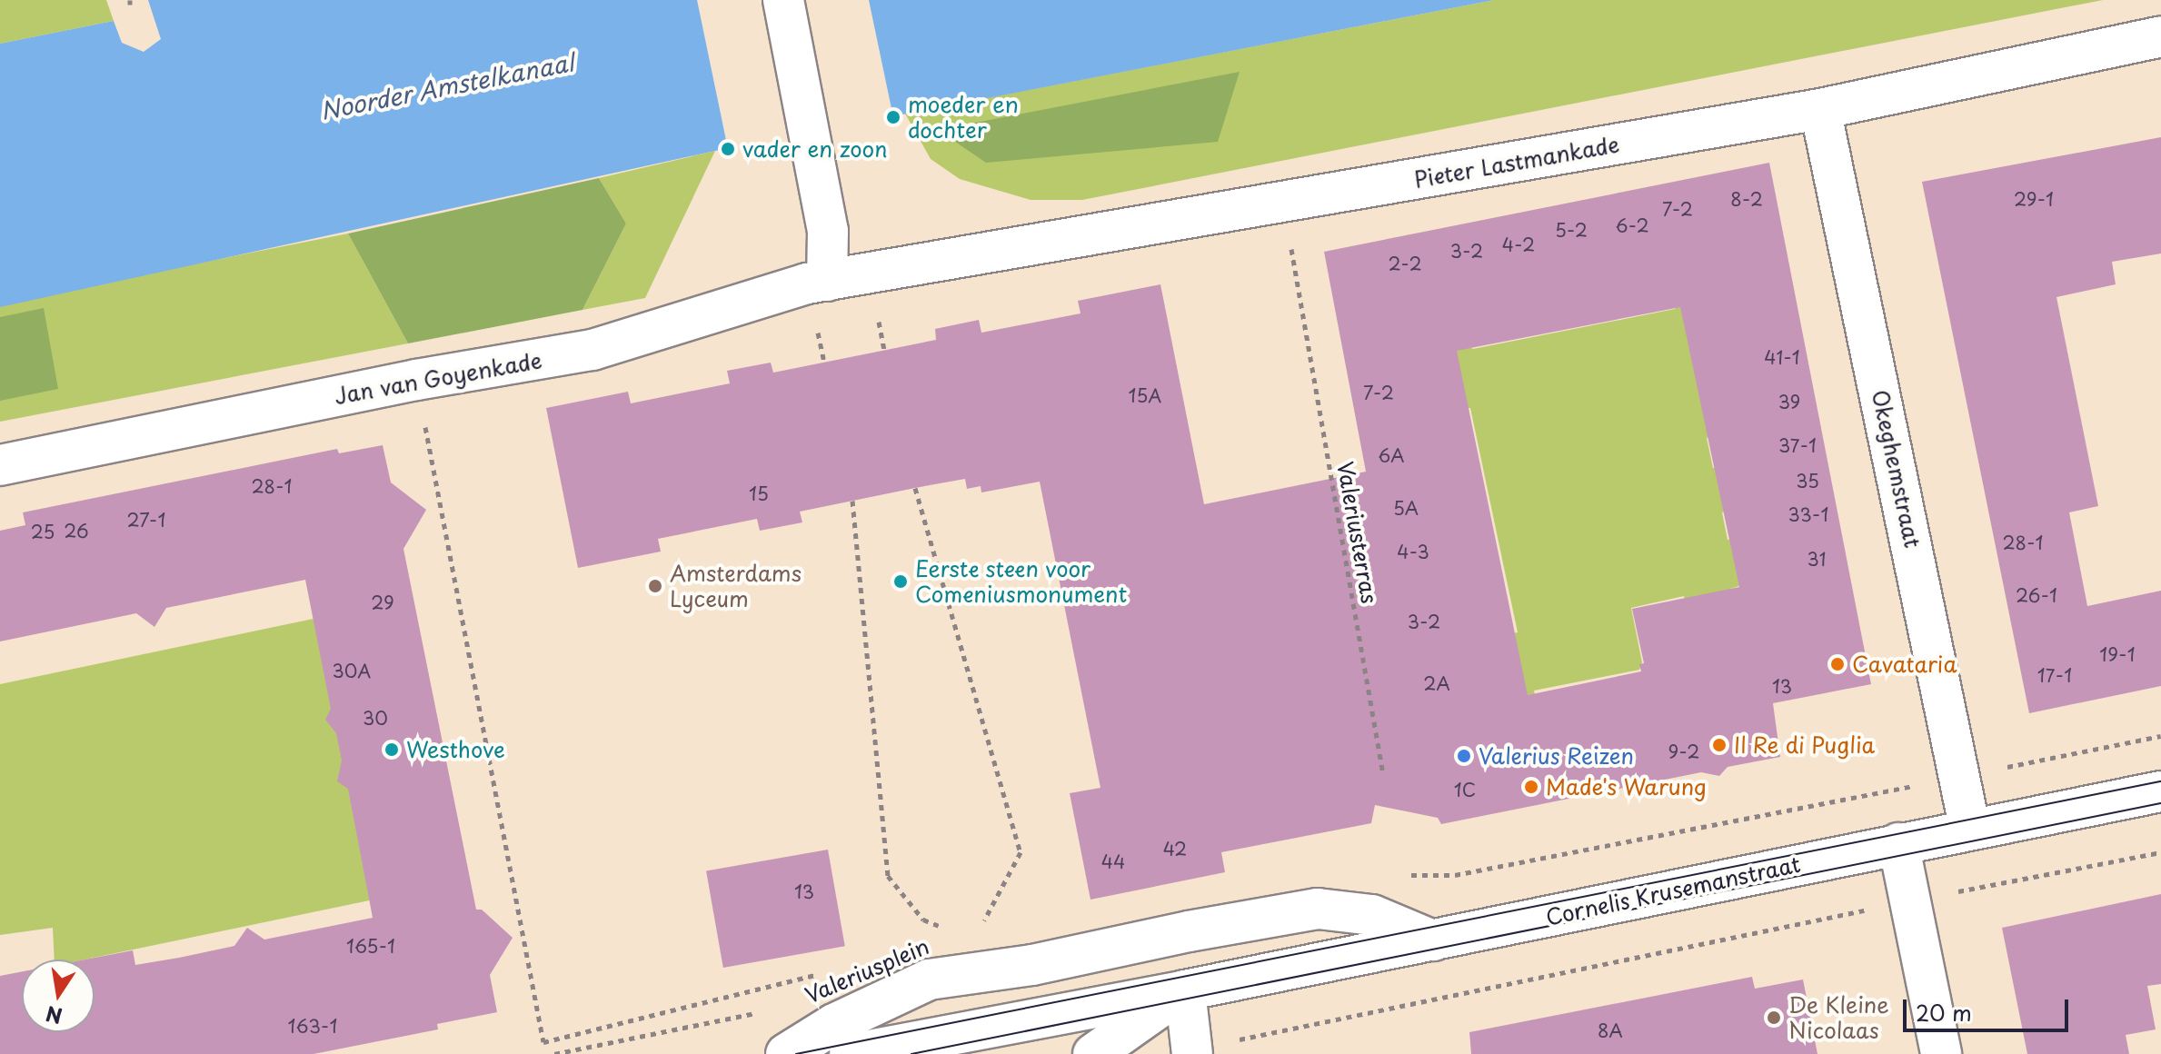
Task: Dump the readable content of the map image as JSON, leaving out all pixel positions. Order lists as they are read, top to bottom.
{
  "streets": {
    "street": [
      "Pieter Lastmankade",
      "Jan van Goyenkade",
      "Okeghemstraat",
      "Cornelis Krusemanstraat",
      "Valeriusplein"
    ],
    "path": ["Valeriusterras"]
  },
  "crossings": [
    ["Pieter Lastmankade", "Jan van Goyenkade"],
    ["Pieter Lastmankade", "Okeghemstraat"],
    ["Okeghemstraat", "Cornelis Krusemanstraat"],
    ["Cornelis Krusemanstraat", "Valeriusplein"]
  ],
  "water": ["Noorder Amstelkanaal"],
  "places": [
    "moeder en dochter",
    "vader en zoon",
    "Eerste steen voor Comeniusmonument",
    "Amsterdams Lyceum",
    "Cavataria",
    "Il Re di Puglia",
    "Westhove",
    "Valerius Reizen",
    "Made's Warung",
    "De Kleine Nicolaas"
  ],
  "house_numbers": [
    "8-2",
    "29-1",
    "7-2",
    "6-2",
    "5-2",
    "4-2",
    "3-2",
    "2-2",
    "41-1",
    "7-2",
    "15A",
    "39",
    "37-1",
    "6A",
    "35",
    "28-1",
    "15",
    "5A",
    "33-1",
    "27-1",
    "26",
    "25",
    "28-1",
    "4-3",
    "31",
    "26-1",
    "29",
    "3-2",
    "19-1",
    "30A",
    "17-1",
    "2A",
    "13",
    "30",
    "9-2",
    "1C",
    "42",
    "44",
    "13",
    "165-1",
    "163-1",
    "8A"
  ],
  "scale_bar": "20 m",
  "north": "bottom"
}
